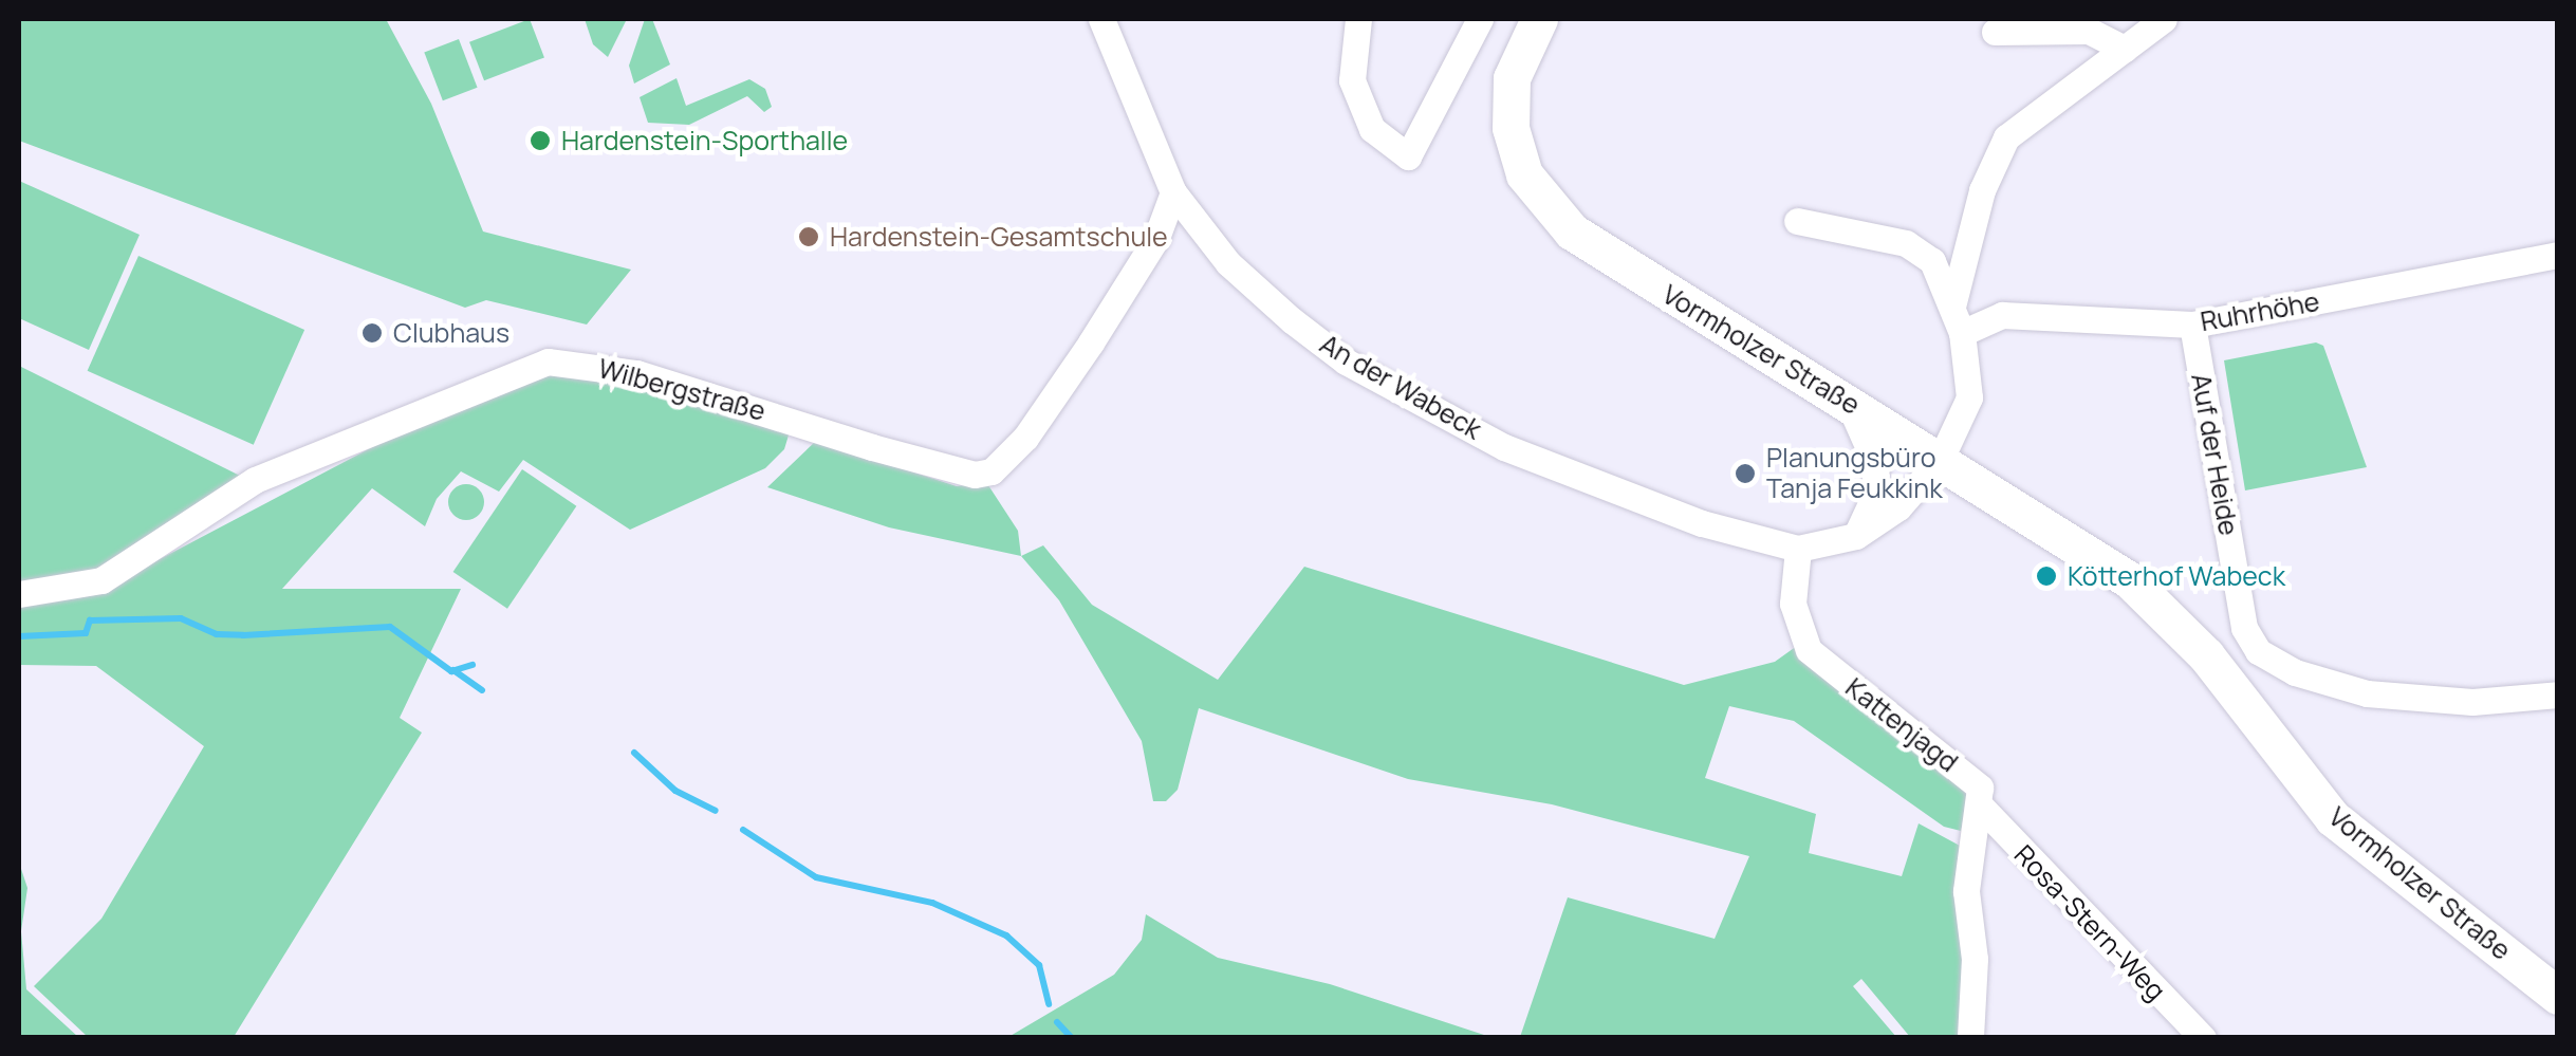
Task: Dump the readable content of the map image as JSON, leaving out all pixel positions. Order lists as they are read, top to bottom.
{
  "streets": {
    "main road": ["Vormholzer Straße"],
    "street": [
      "Ruhrhöhe",
      "An der Wabeck",
      "Wilbergstraße",
      "Auf der Heide",
      "Kattenjagd",
      "Rosa-Stern-Weg"
    ]
  },
  "crossings": [
    ["Ruhrhöhe", "An der Wabeck"],
    ["Ruhrhöhe", "Auf der Heide"],
    ["Vormholzer Straße", "An der Wabeck"],
    ["An der Wabeck", "Wilbergstraße"],
    ["An der Wabeck", "Kattenjagd"],
    ["Kattenjagd", "Rosa-Stern-Weg"]
  ],
  "places": [
    "Hardenstein-Sporthalle",
    "Hardenstein-Gesamtschule",
    "Clubhaus",
    "Planungsbüro Tanja Feukkink",
    "Kötterhof Wabeck"
  ]
}
